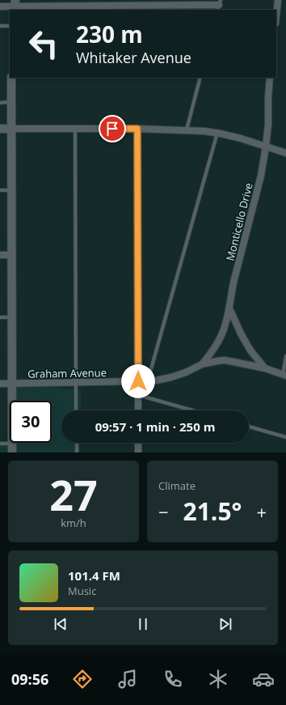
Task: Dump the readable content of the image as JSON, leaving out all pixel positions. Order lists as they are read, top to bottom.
{
  "streets": {
    "street": ["Monticello Drive", "Graham Avenue"]
  },
  "crossings": [
    ["Monticello Drive", "Graham Avenue"]
  ],
  "page": {
    "turn": ["230 m", "Whitaker Avenue"],
    "limit": "30",
    "trip": "09:57 · 1 min · 250 m",
    "tile": [
      ["27", "km/h"],
      "Climate"
    ],
    "heat": ["−", "21.5°", "+"],
    "song": ["101.4 FM", "Music"],
    "tabs": "09:56"
  }
}
